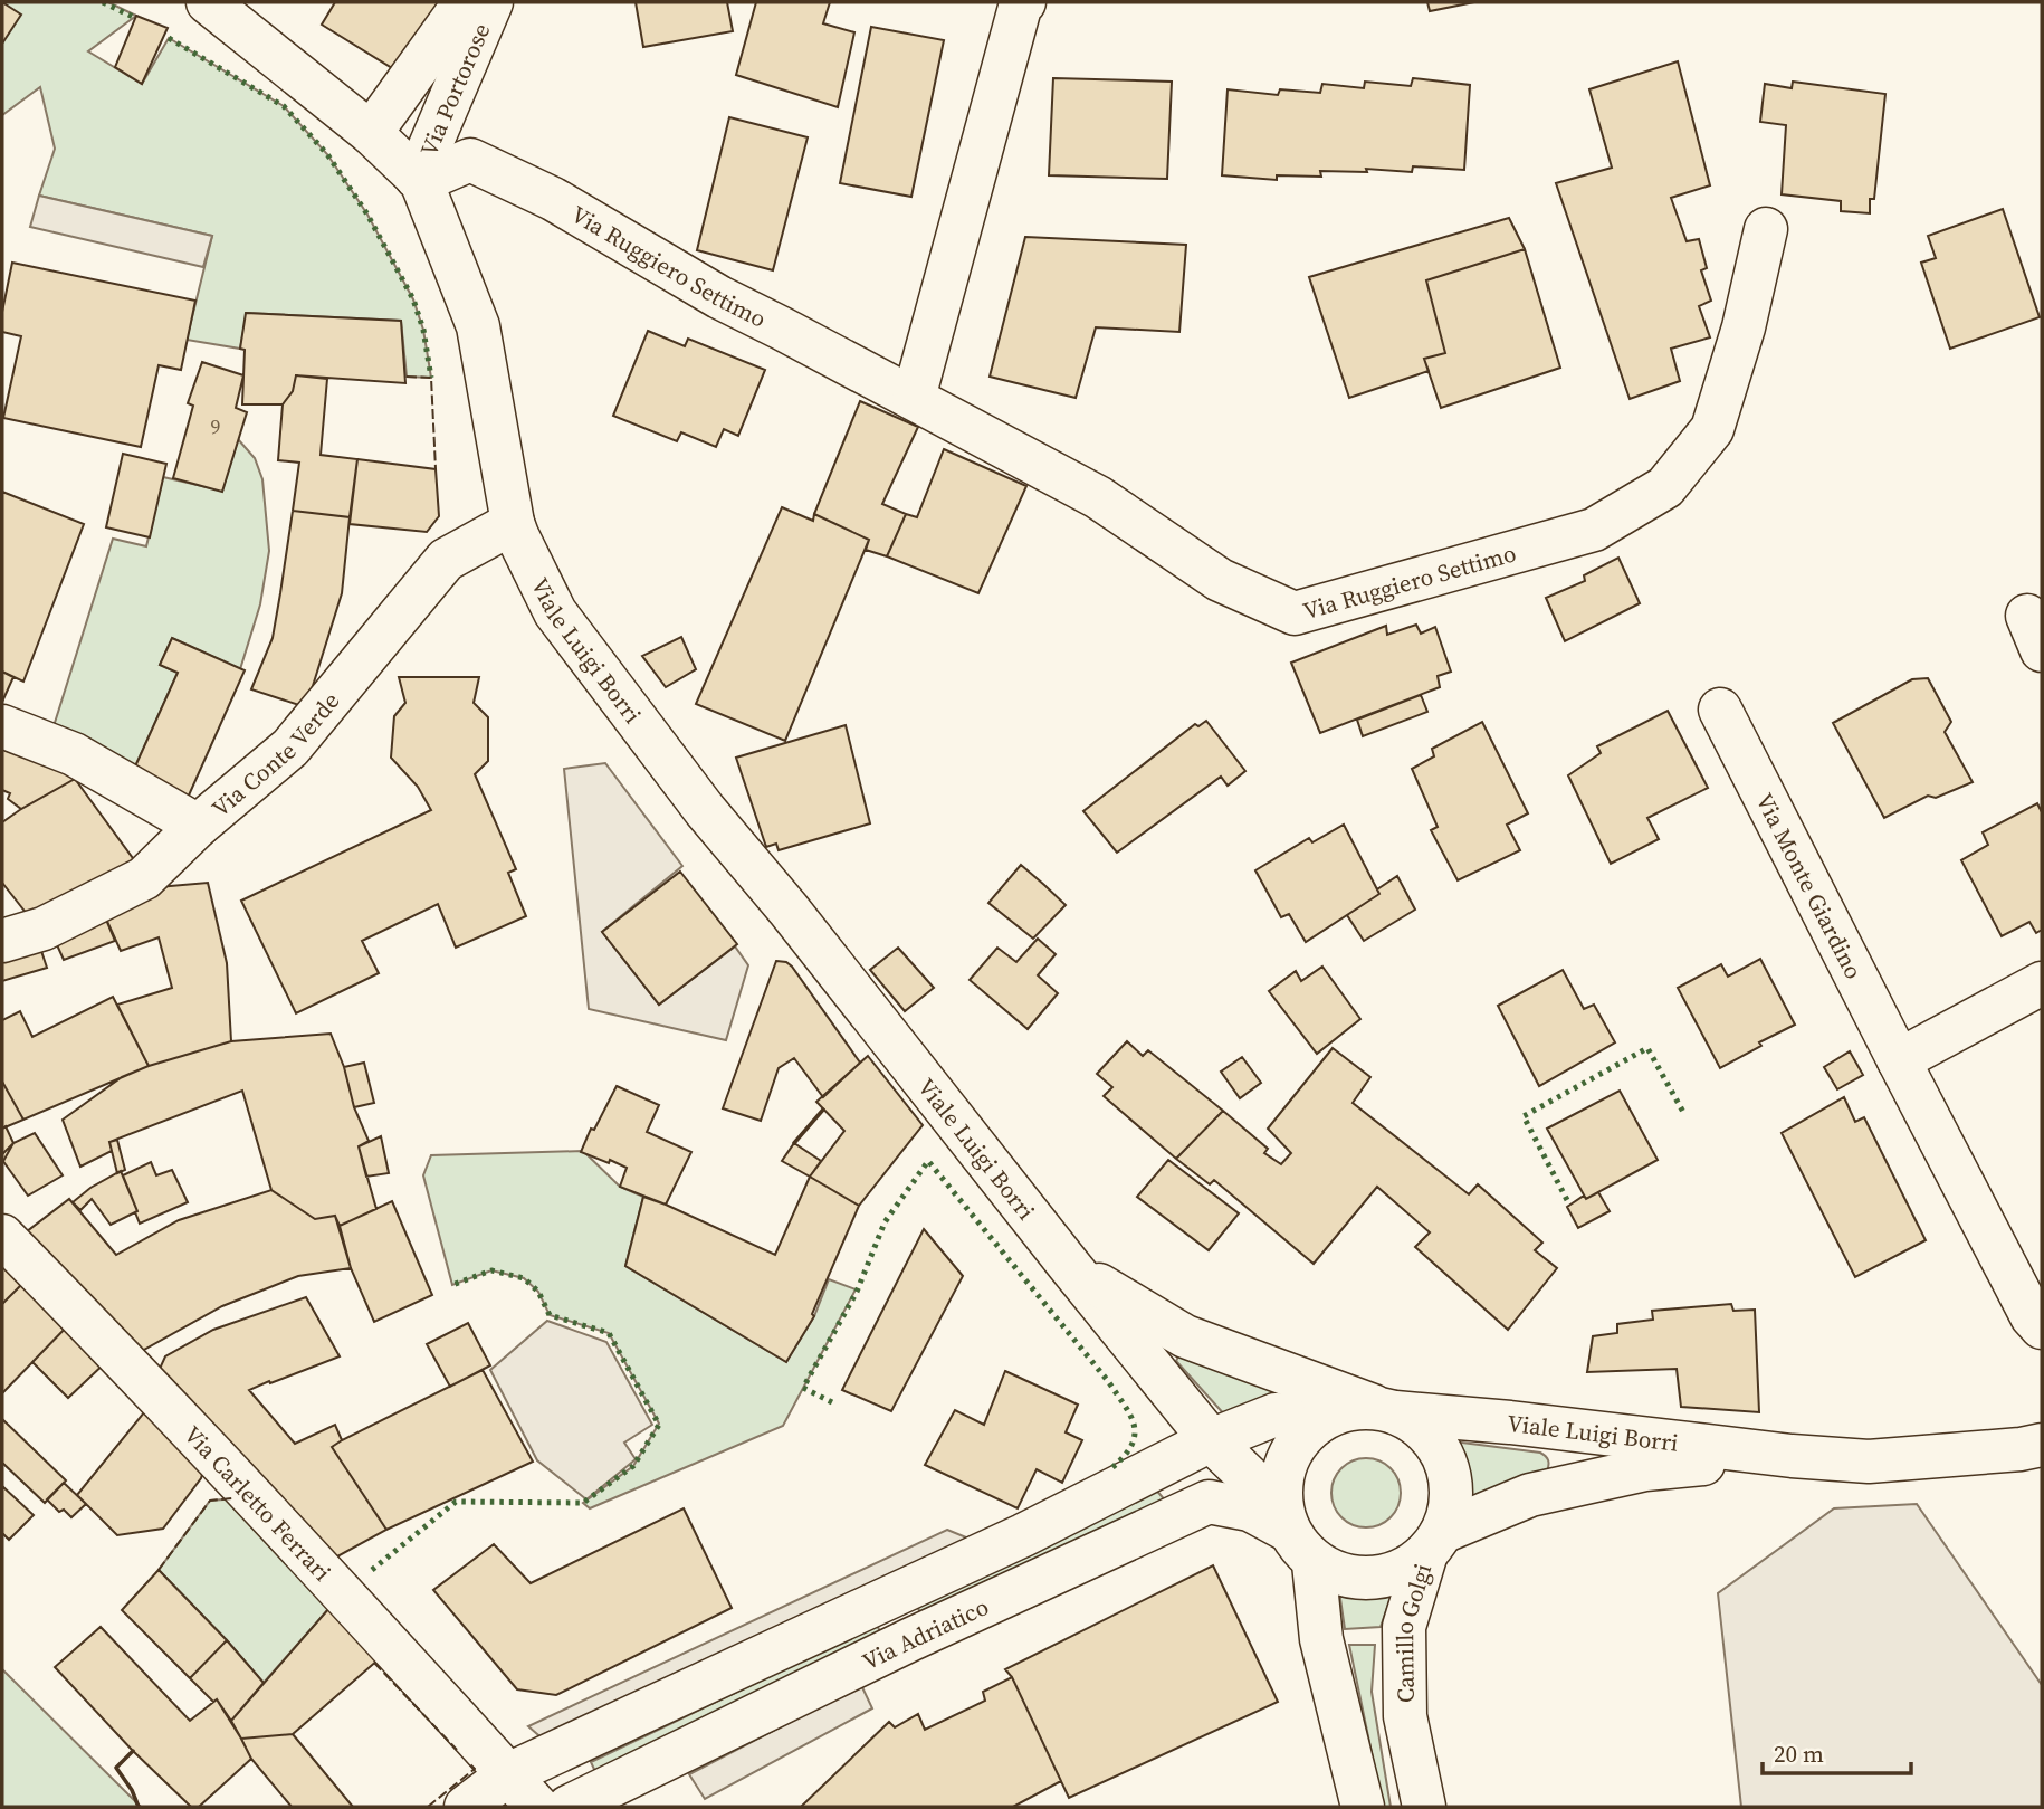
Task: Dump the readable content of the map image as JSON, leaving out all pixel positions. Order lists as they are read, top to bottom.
{
  "streets": {
    "street": [
      "Via Portorose",
      "Via Ruggiero Settimo",
      "Viale Luigi Borri",
      "Via Conte Verde",
      "Via Monte Giardino",
      "Via Carletto Ferrari",
      "Via Adriatico",
      "Camillo Golgi"
    ]
  },
  "crossings": [
    ["Via Portorose", "Via Ruggiero Settimo"],
    ["Via Portorose", "Viale Luigi Borri"],
    ["Via Ruggiero Settimo", "Viale Luigi Borri"],
    ["Viale Luigi Borri", "Via Conte Verde"],
    ["Viale Luigi Borri", "Via Adriatico"],
    ["Viale Luigi Borri", "Camillo Golgi"],
    ["Via Carletto Ferrari", "Via Adriatico"],
    ["Via Adriatico", "Camillo Golgi"]
  ],
  "house_numbers": ["9"],
  "scale_bar": "20 m"
}
